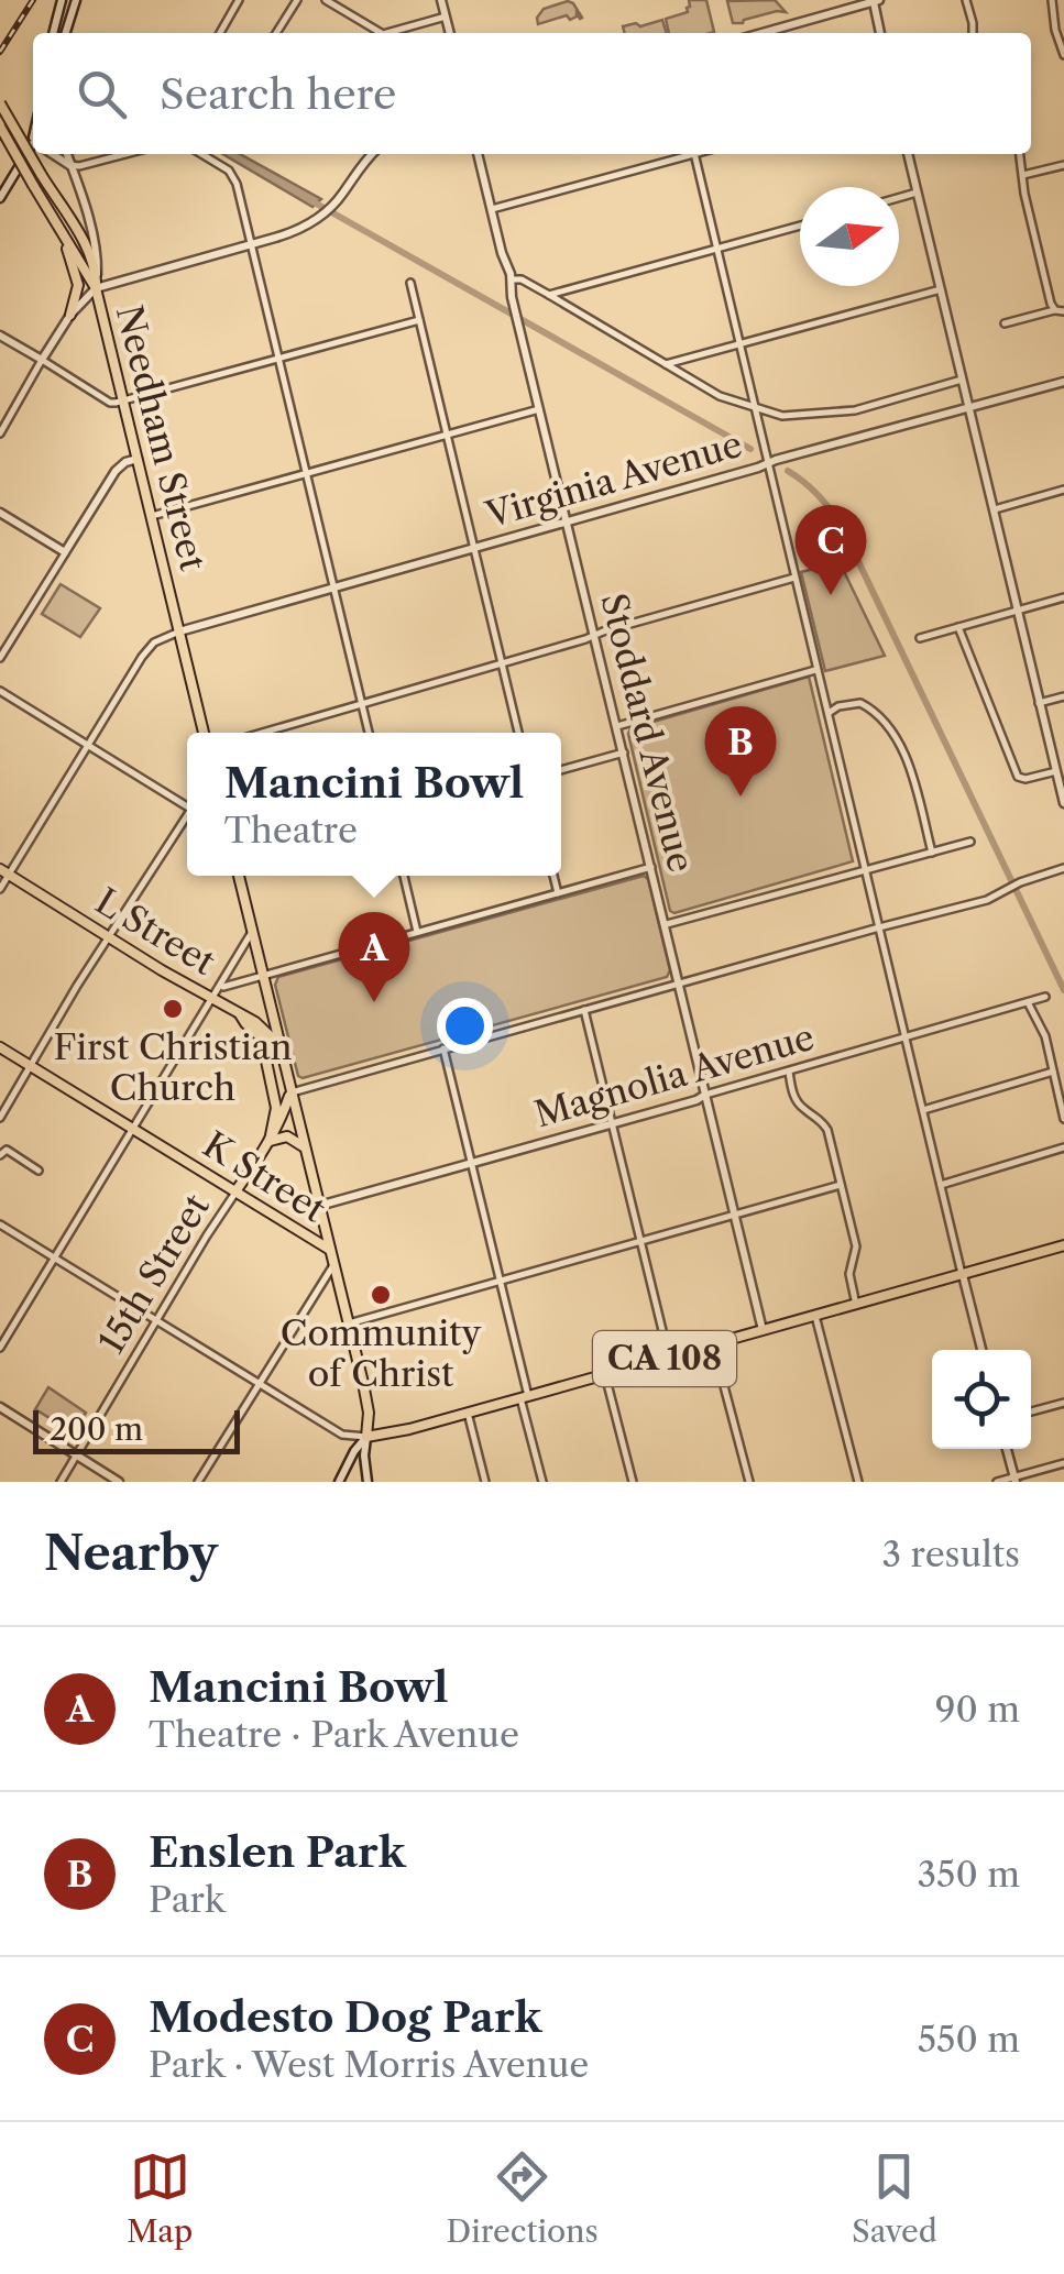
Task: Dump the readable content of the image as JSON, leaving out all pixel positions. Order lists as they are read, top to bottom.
{
  "streets": {
    "main road": [
      "Needham Street",
      "L Street",
      "K Street",
      "15th Street",
      "CA 108"
    ],
    "street": ["Virginia Avenue", "Stoddard Avenue", "Magnolia Avenue"]
  },
  "crossings": [
    ["Needham Street", "Virginia Avenue"],
    ["Virginia Avenue", "Stoddard Avenue"],
    ["Stoddard Avenue", "Magnolia Avenue"],
    ["Stoddard Avenue", "CA 108"],
    ["K Street", "15th Street"]
  ],
  "places": ["First Christian Church", "Community of Christ"],
  "scale_bar": "200 m",
  "north": "right",
  "page": {
    "search": "Search here",
    "pins": ["C", "B", "A"],
    "popup": ["Mancini Bowl", "Theatre"],
    "scale": "200 m",
    "heading": ["Nearby", "3 results"],
    "list": [
      {
        "mark": "A",
        "name": "Mancini Bowl",
        "note": "Theatre · Park Avenue",
        "value": "90 m"
      },
      {
        "mark": "B",
        "name": "Enslen Park",
        "note": "Park",
        "value": "350 m"
      },
      {
        "mark": "C",
        "name": "Modesto Dog Park",
        "note": "Park · West Morris Avenue",
        "value": "550 m"
      }
    ],
    "nav": ["Map", "Directions", "Saved"]
  }
}
